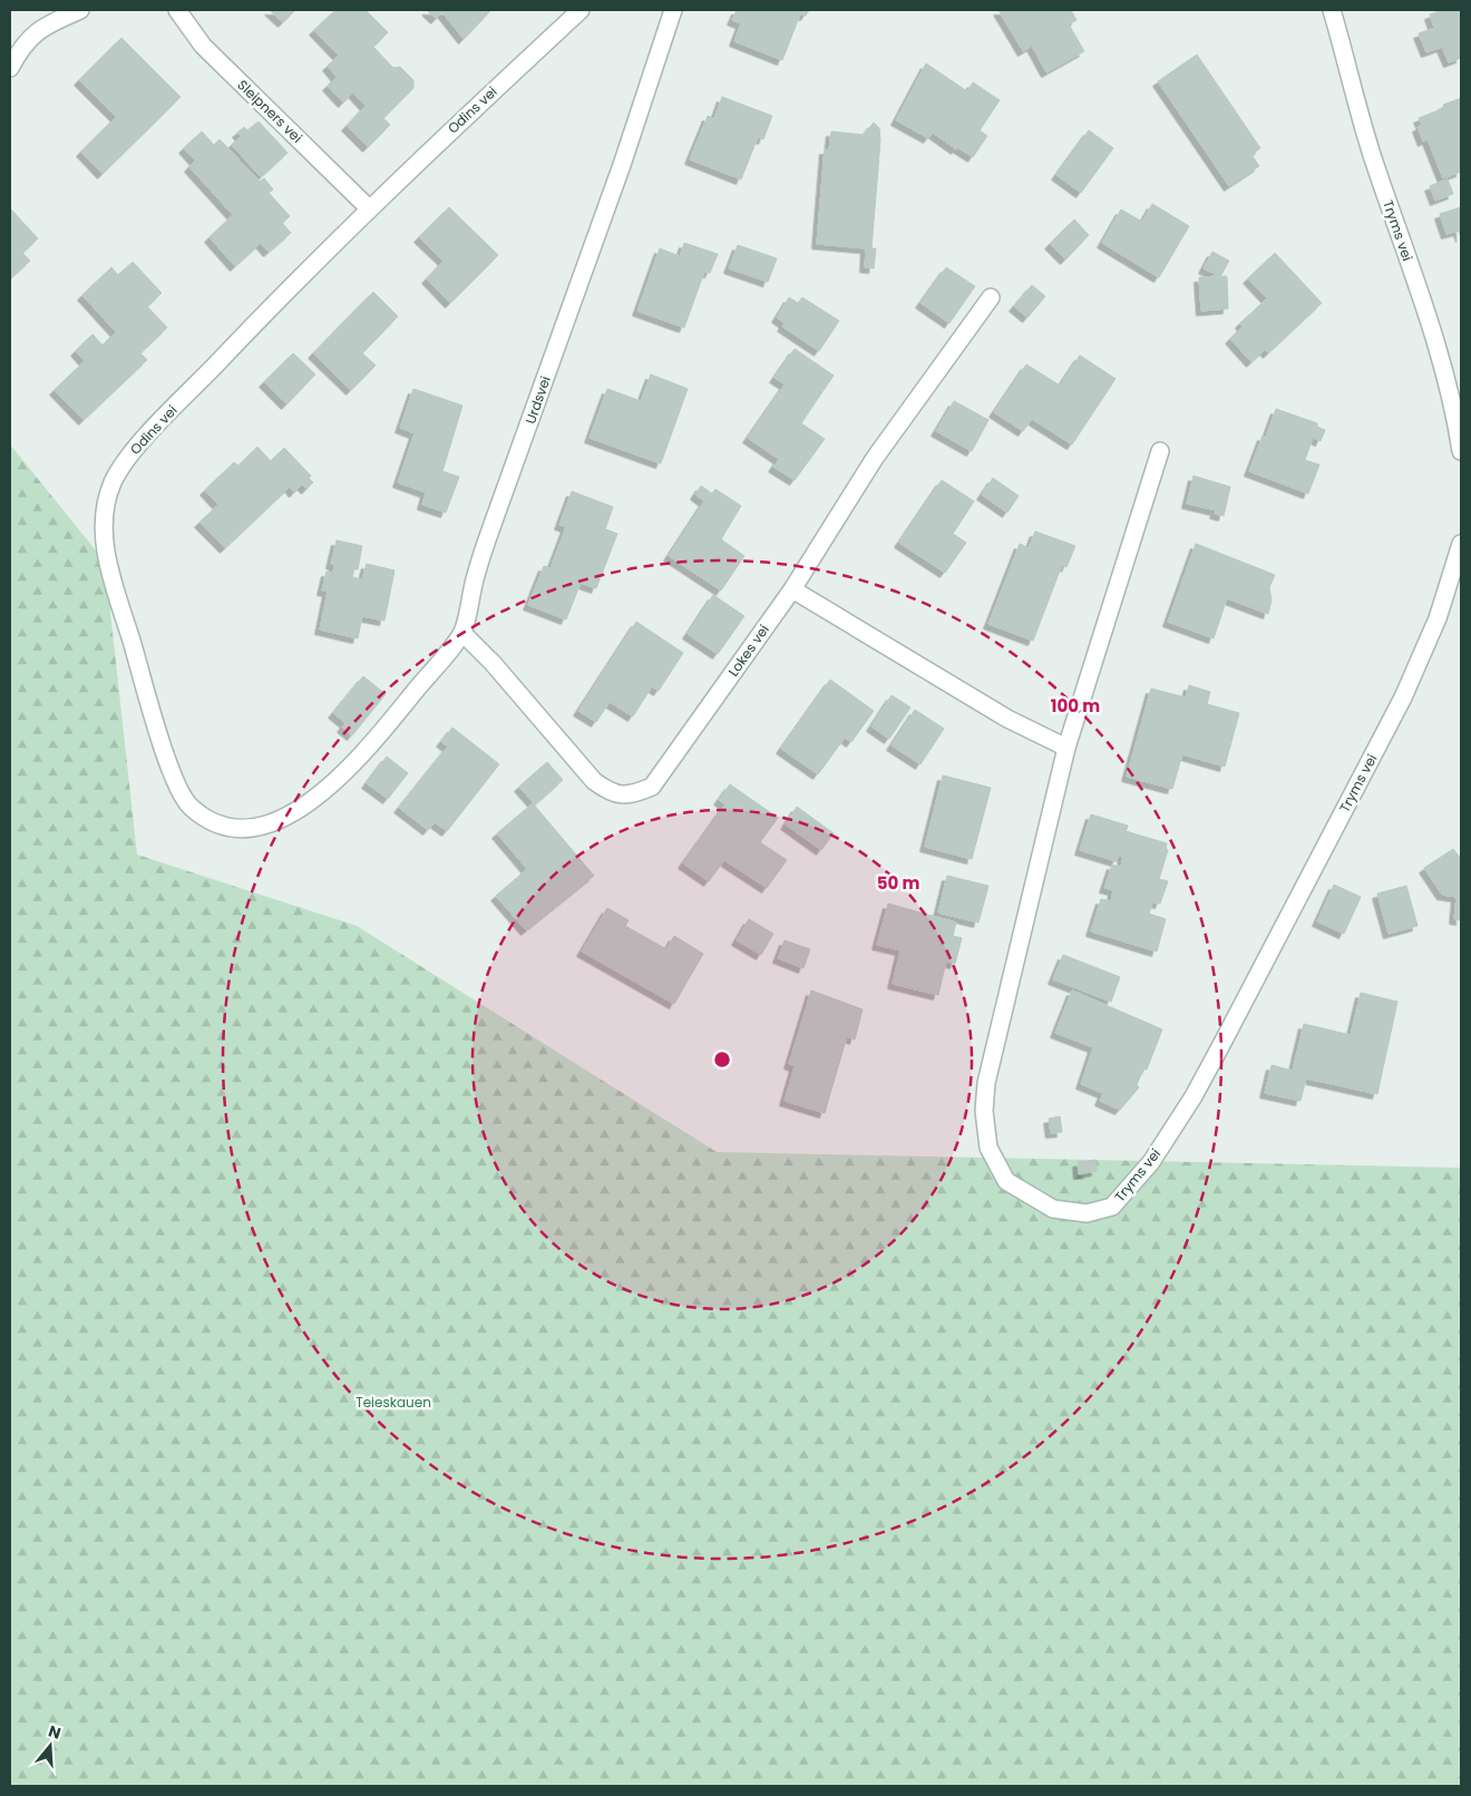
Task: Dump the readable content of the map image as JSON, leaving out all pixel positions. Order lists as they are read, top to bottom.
{
  "streets": {
    "street": [
      "Odins vei",
      "Sleipners vei",
      "Tryms vei",
      "Urdsvei",
      "Lokes vei"
    ]
  },
  "crossings": [
    ["Odins vei", "Sleipners vei"],
    ["Odins vei", "Urdsvei"],
    ["Urdsvei", "Lokes vei"]
  ],
  "parks": ["Teieskauen"],
  "north": "top",
  "rings": ["100 m", "50 m"]
}
